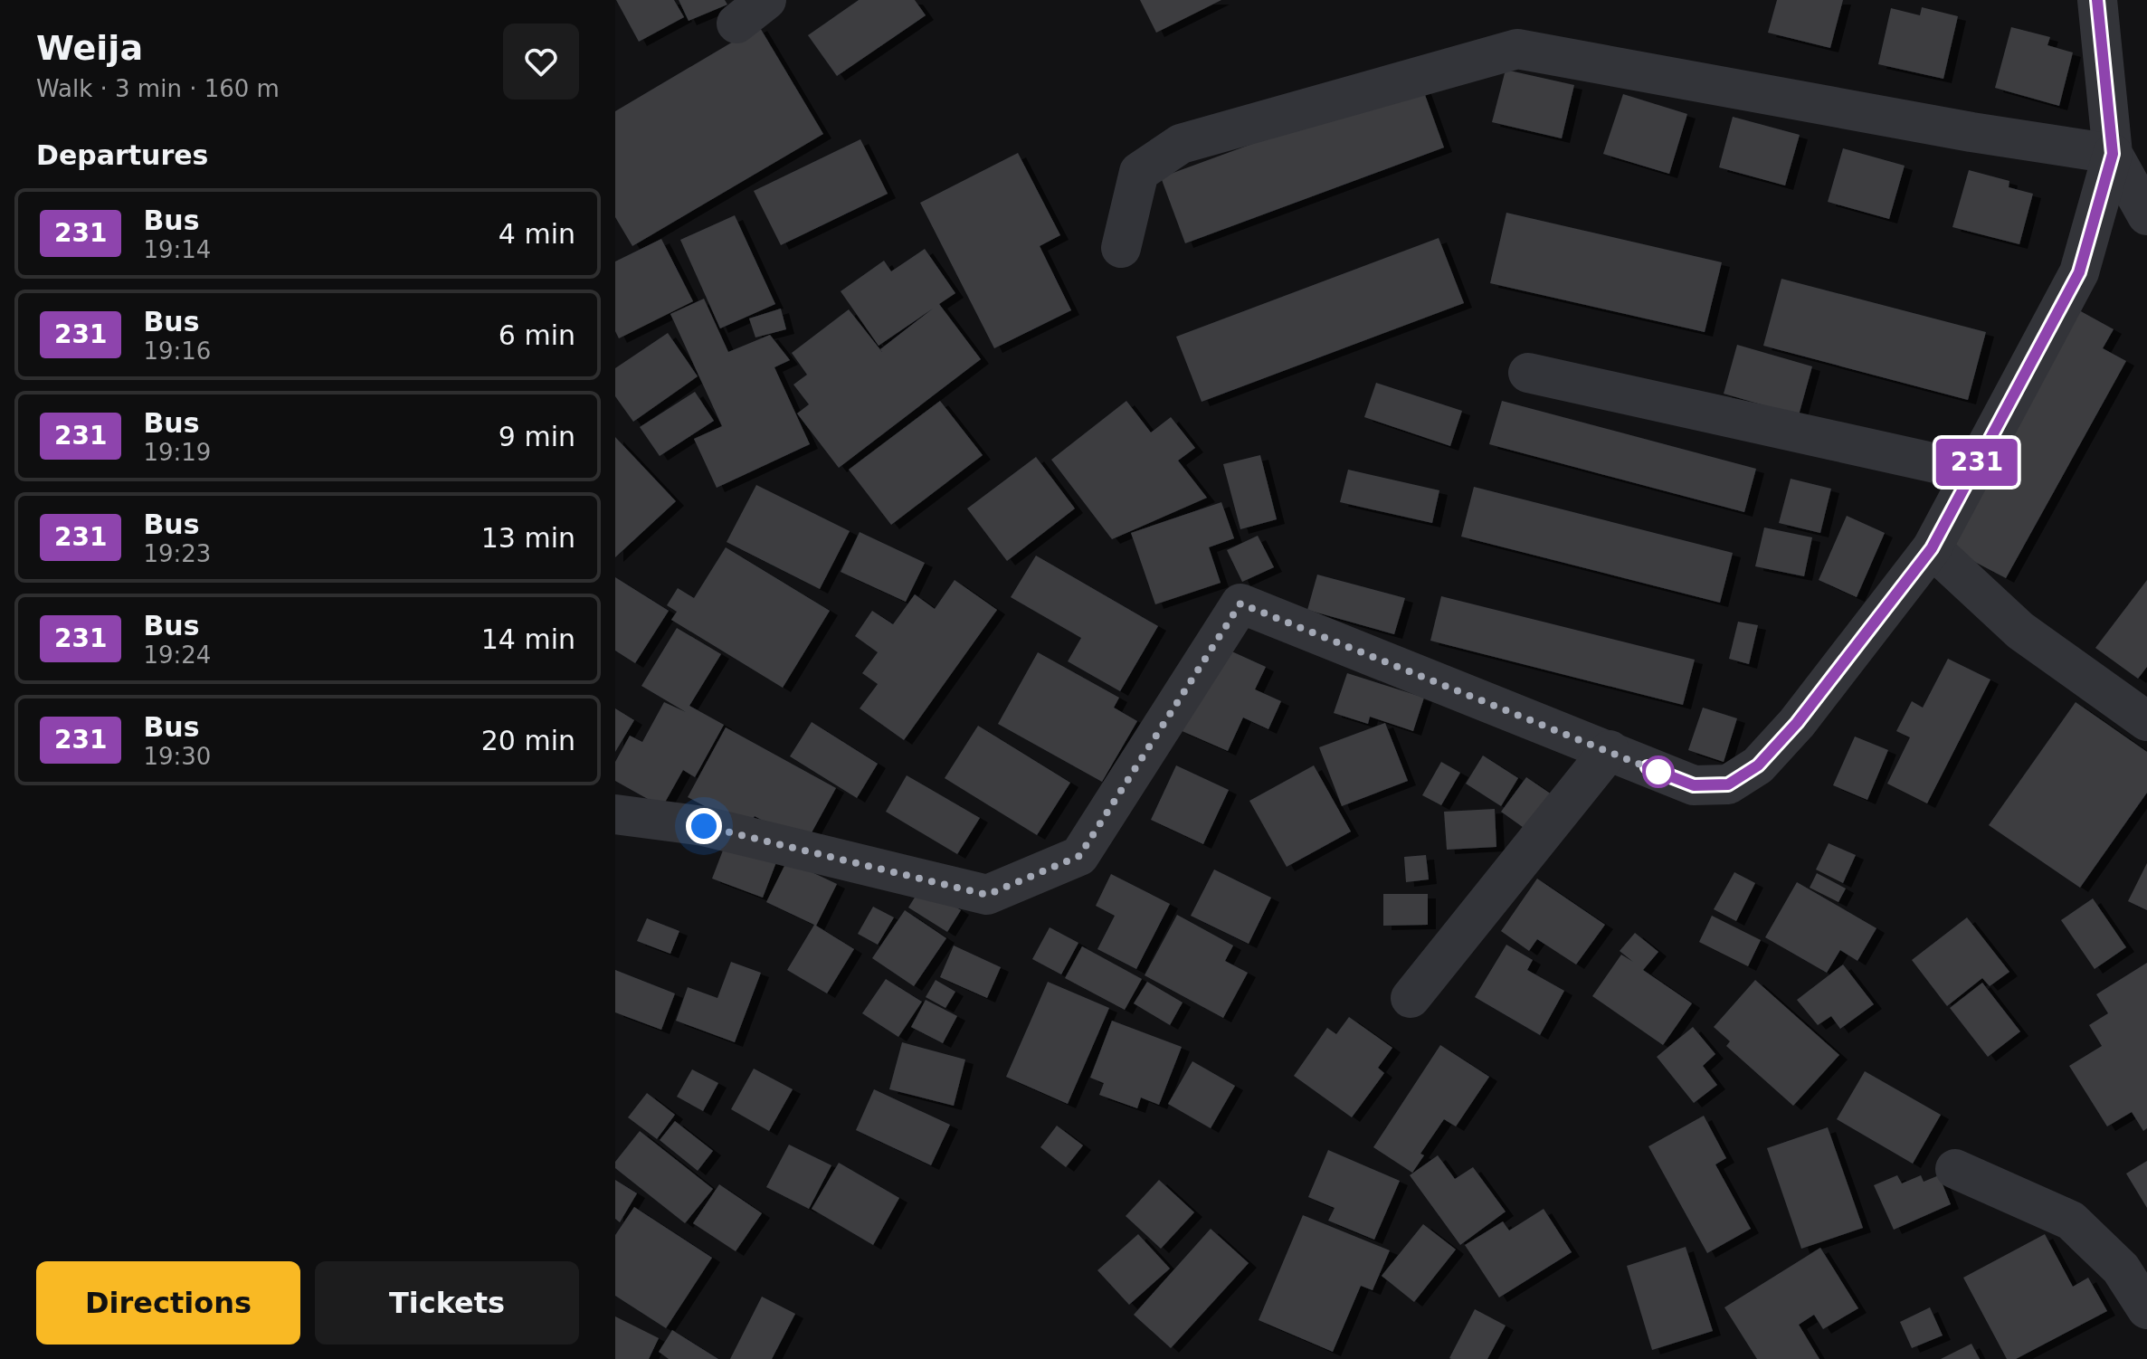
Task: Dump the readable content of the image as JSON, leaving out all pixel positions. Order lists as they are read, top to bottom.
{
  "lines": ["bus line 231"],
  "page": {
    "heading": [
      ["Weija", "Walk · 3 min · 160 m"],
      "Departures"
    ],
    "on_map": "231",
    "list": [
      {
        "mark": "231",
        "name": "Bus",
        "note": "19:14",
        "value": "4 min"
      },
      {
        "mark": "231",
        "name": "Bus",
        "note": "19:16",
        "value": "6 min"
      },
      {
        "mark": "231",
        "name": "Bus",
        "note": "19:19",
        "value": "9 min"
      },
      {
        "mark": "231",
        "name": "Bus",
        "note": "19:23",
        "value": "13 min"
      },
      {
        "mark": "231",
        "name": "Bus",
        "note": "19:24",
        "value": "14 min"
      },
      {
        "mark": "231",
        "name": "Bus",
        "note": "19:30",
        "value": "20 min"
      }
    ],
    "buttons": ["Directions", "Tickets"]
  }
}
